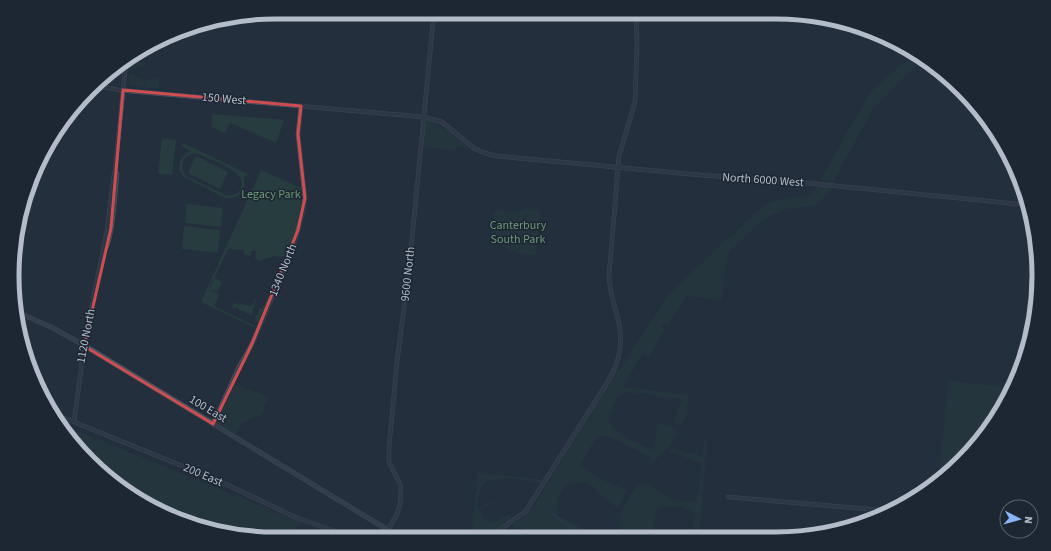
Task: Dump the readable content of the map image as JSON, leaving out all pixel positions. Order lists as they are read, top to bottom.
{
  "streets": {
    "main road": ["100 East"],
    "street": [
      "150 West",
      "North 6000 West",
      "1340 North",
      "9600 North",
      "1120 North",
      "200 East"
    ]
  },
  "crossings": [
    ["150 West", "North 6000 West"],
    ["150 West", "1340 North"],
    ["150 West", "9600 North"],
    ["150 West", "1120 North"],
    ["North 6000 West", "9600 North"],
    ["1340 North", "100 East"],
    ["9600 North", "100 East"],
    ["1120 North", "100 East"],
    ["1120 North", "200 East"]
  ],
  "parks": ["Legacy Park", "Canterbury South Park"],
  "north": "right"
}
